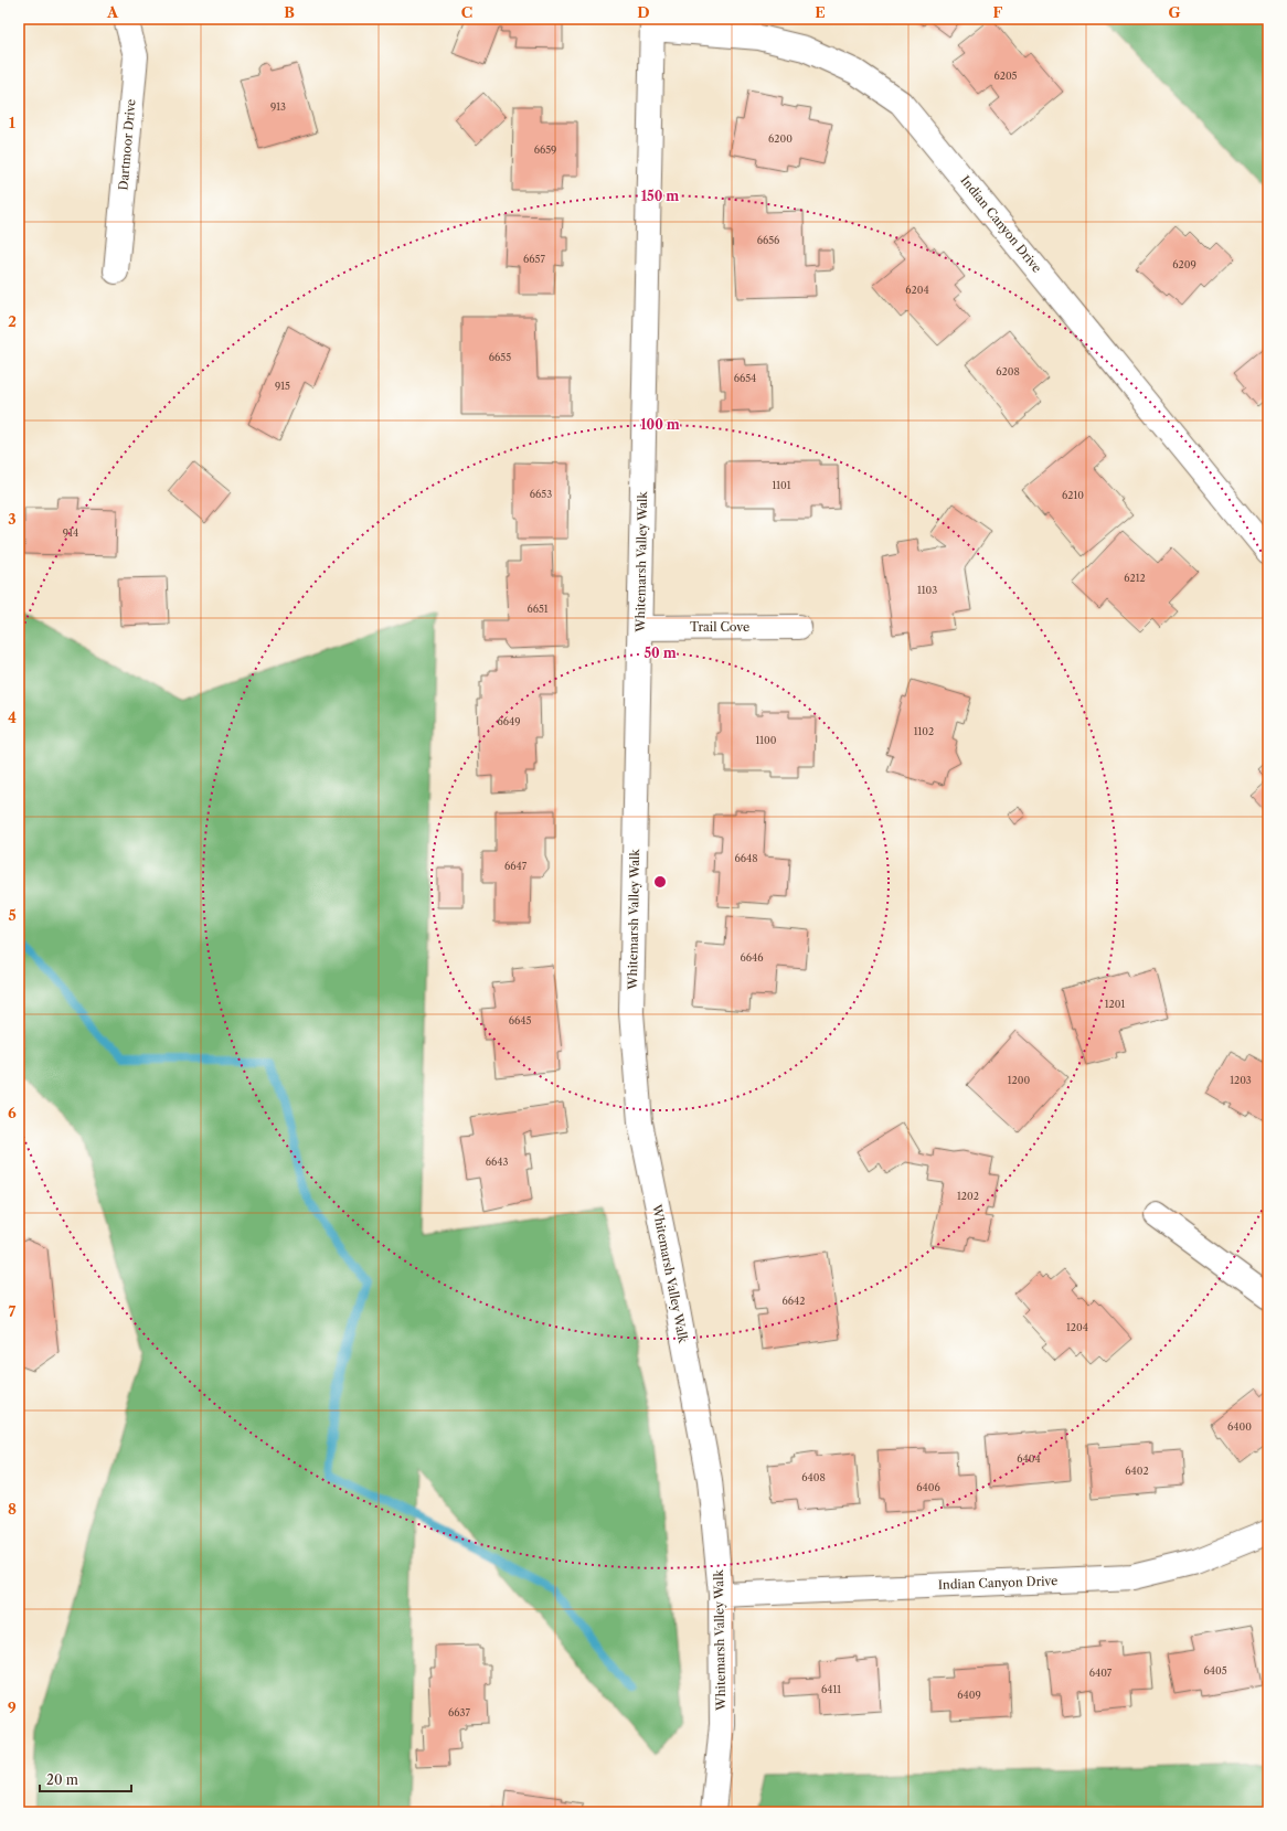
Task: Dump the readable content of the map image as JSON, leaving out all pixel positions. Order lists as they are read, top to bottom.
{
  "streets": {
    "street": [
      "Dartmoor Drive",
      "Indian Canyon Drive",
      "Whitemarsh Valley Walk",
      "Trail Cove"
    ]
  },
  "crossings": [
    ["Indian Canyon Drive", "Whitemarsh Valley Walk"],
    ["Whitemarsh Valley Walk", "Trail Cove"]
  ],
  "house_numbers": [
    "6205",
    "913",
    "6200",
    "6659",
    "6656",
    "6657",
    "6209",
    "6204",
    "6655",
    "6208",
    "6654",
    "915",
    "1101",
    "6653",
    "6210",
    "914",
    "6212",
    "1103",
    "6651",
    "6649",
    "1102",
    "1100",
    "6648",
    "6647",
    "6646",
    "1201",
    "6645",
    "1200",
    "1203",
    "6643",
    "1202",
    "6642",
    "1204",
    "6400",
    "6404",
    "6402",
    "6408",
    "6406",
    "6405",
    "6407",
    "6411",
    "6409",
    "6637"
  ],
  "scale_bar": "20 m",
  "grid": {
    "columns": [
      "A",
      "B",
      "C",
      "D",
      "E",
      "F",
      "G"
    ],
    "rows": [
      "1",
      "2",
      "3",
      "4",
      "5",
      "6",
      "7",
      "8",
      "9"
    ]
  },
  "rings": ["150 m", "100 m", "50 m"]
}
